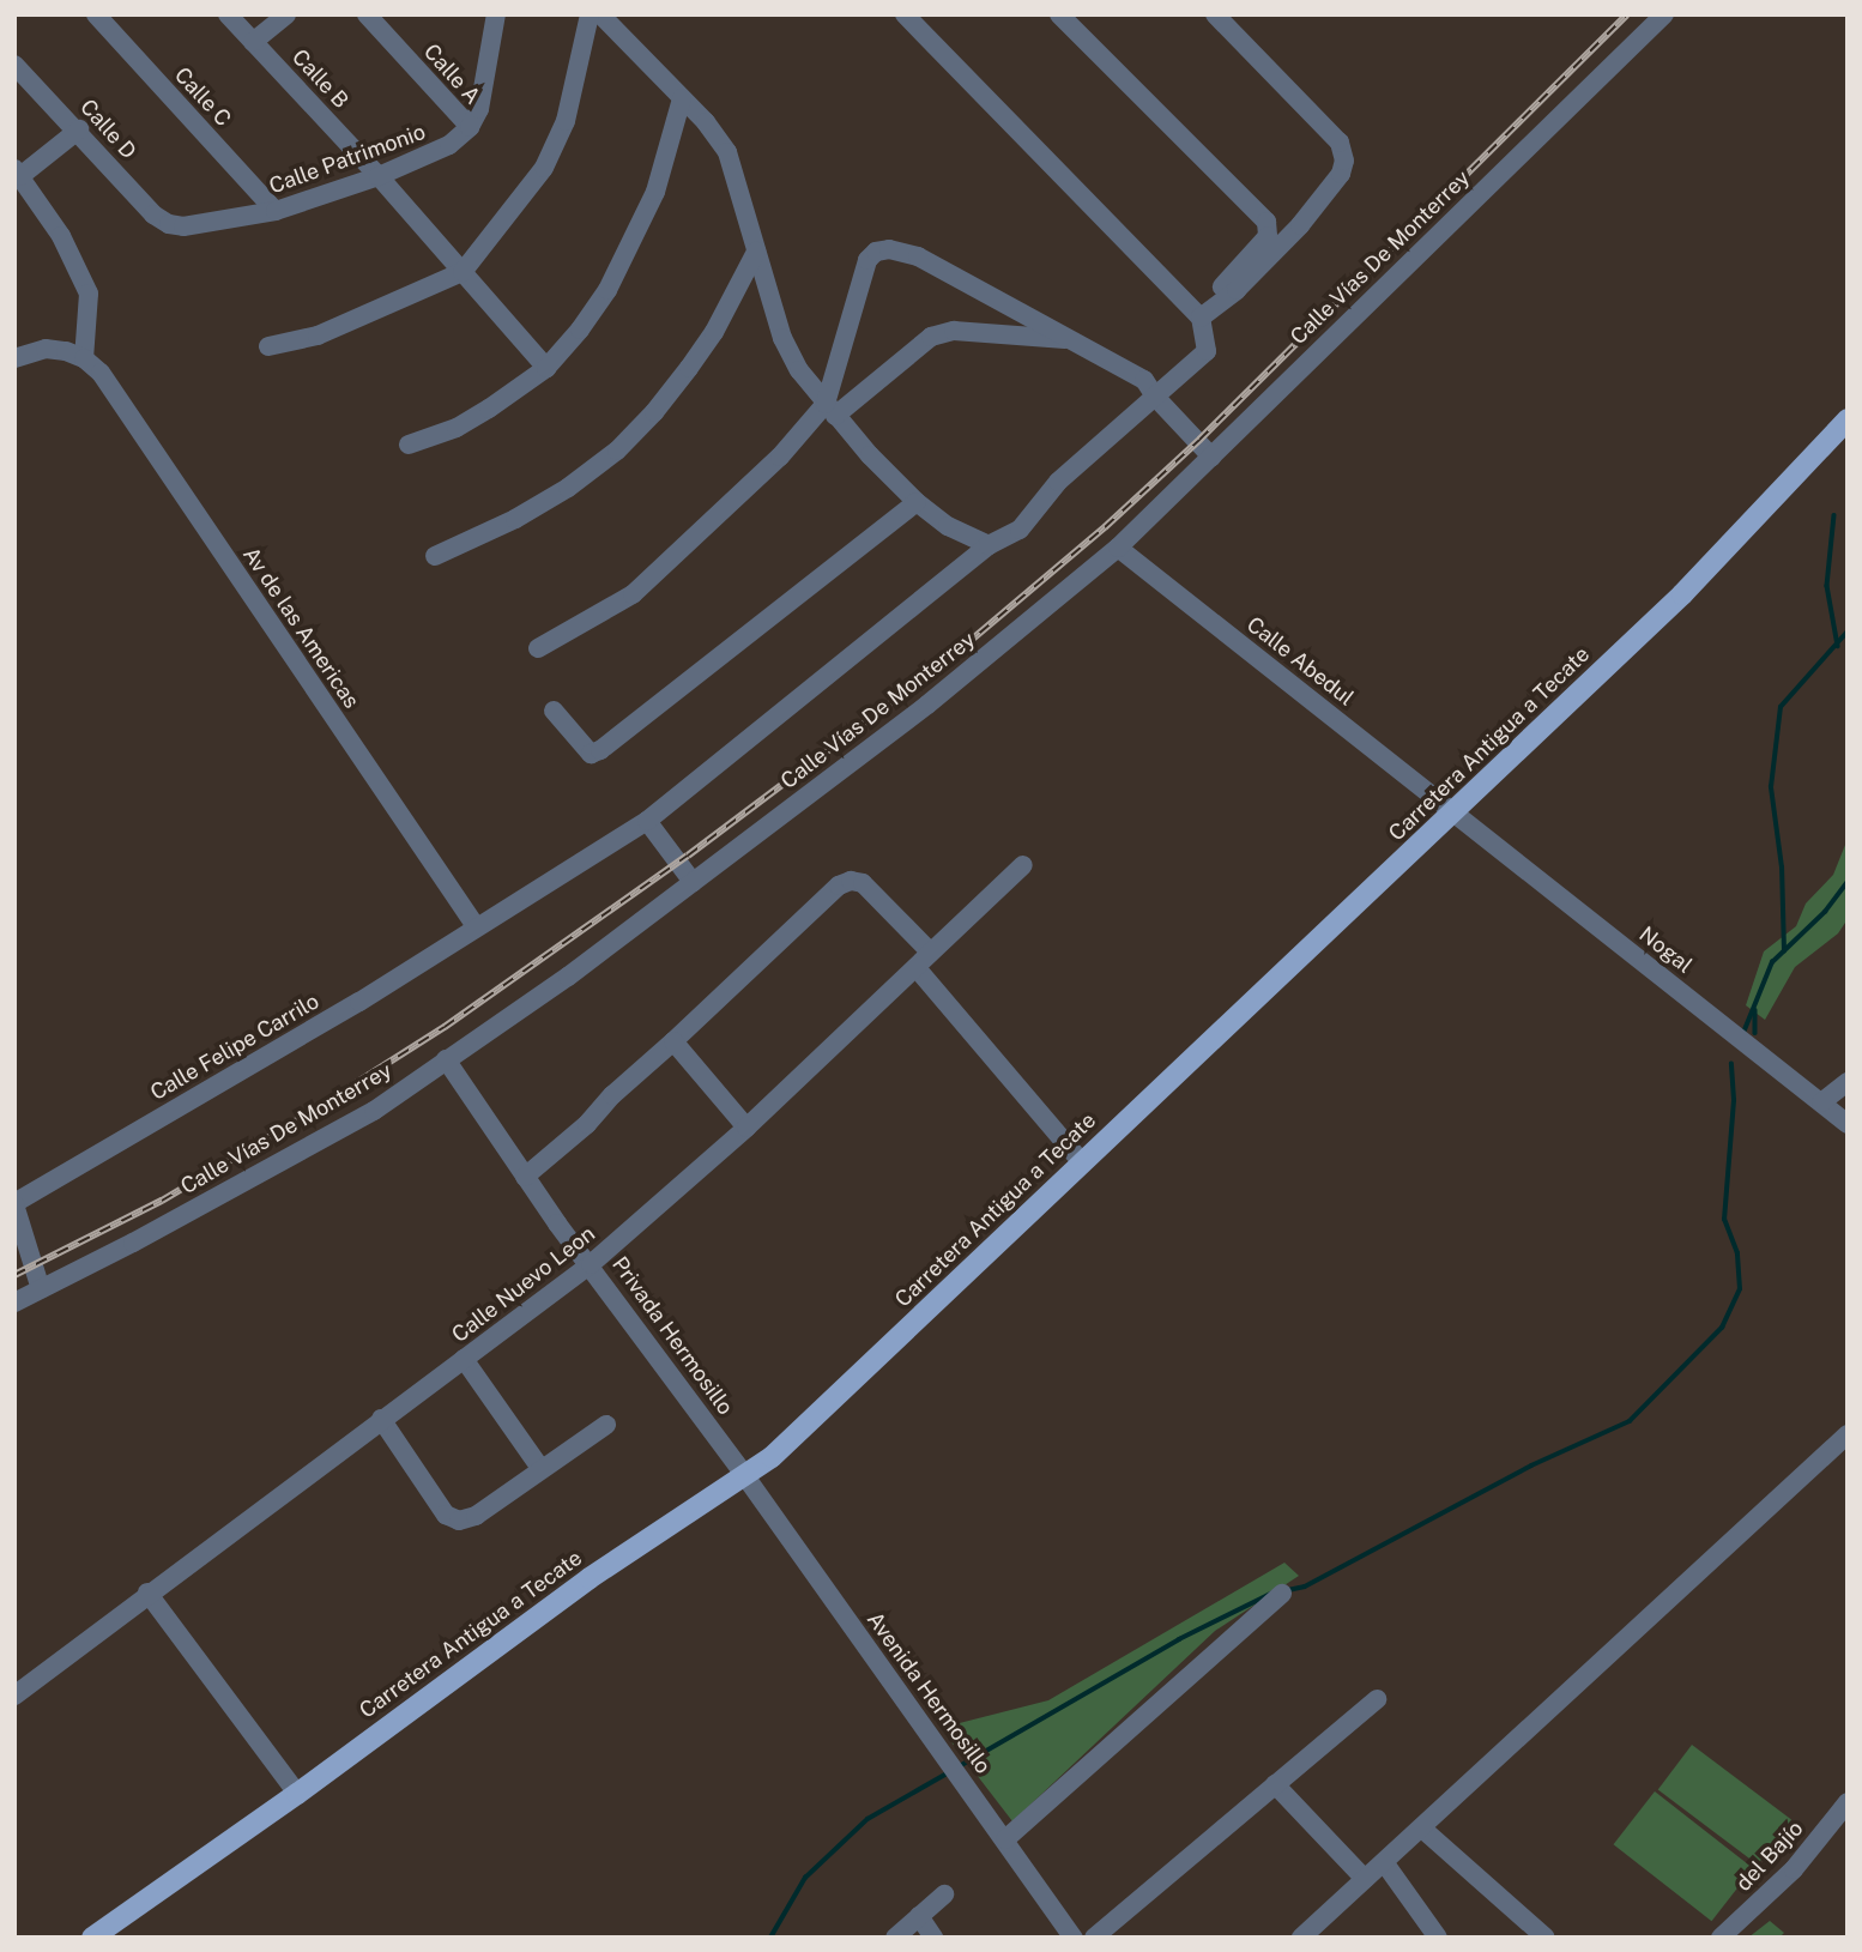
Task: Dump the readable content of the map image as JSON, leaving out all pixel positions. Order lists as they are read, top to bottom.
{
  "streets": {
    "main road": ["Carretera Antigua a Tecate"],
    "street": [
      "Calle A",
      "Calle B",
      "Calle C",
      "Calle D",
      "Calle Patrimonio",
      "Calle Vías De Monterrey",
      "Av de las Americas",
      "Calle Abedul",
      "Nogal",
      "Calle Felipe Carrilo",
      "Calle Nuevo Leon",
      "Privada Hermosillo",
      "Avenida Hermosillo",
      "del Bajío"
    ]
  },
  "crossings": [
    ["Calle A", "Calle Patrimonio"],
    ["Calle B", "Calle Patrimonio"],
    ["Calle C", "Calle Patrimonio"],
    ["Calle D", "Calle Patrimonio"],
    ["Calle Vías De Monterrey", "Calle Abedul"],
    ["Calle Vías De Monterrey", "Privada Hermosillo"],
    ["Av de las Americas", "Calle Felipe Carrilo"],
    ["Calle Abedul", "Carretera Antigua a Tecate"],
    ["Calle Abedul", "Nogal"],
    ["Carretera Antigua a Tecate", "Nogal"],
    ["Carretera Antigua a Tecate", "Privada Hermosillo"],
    ["Carretera Antigua a Tecate", "Avenida Hermosillo"],
    ["Calle Nuevo Leon", "Privada Hermosillo"],
    ["Privada Hermosillo", "Avenida Hermosillo"]
  ]
}
